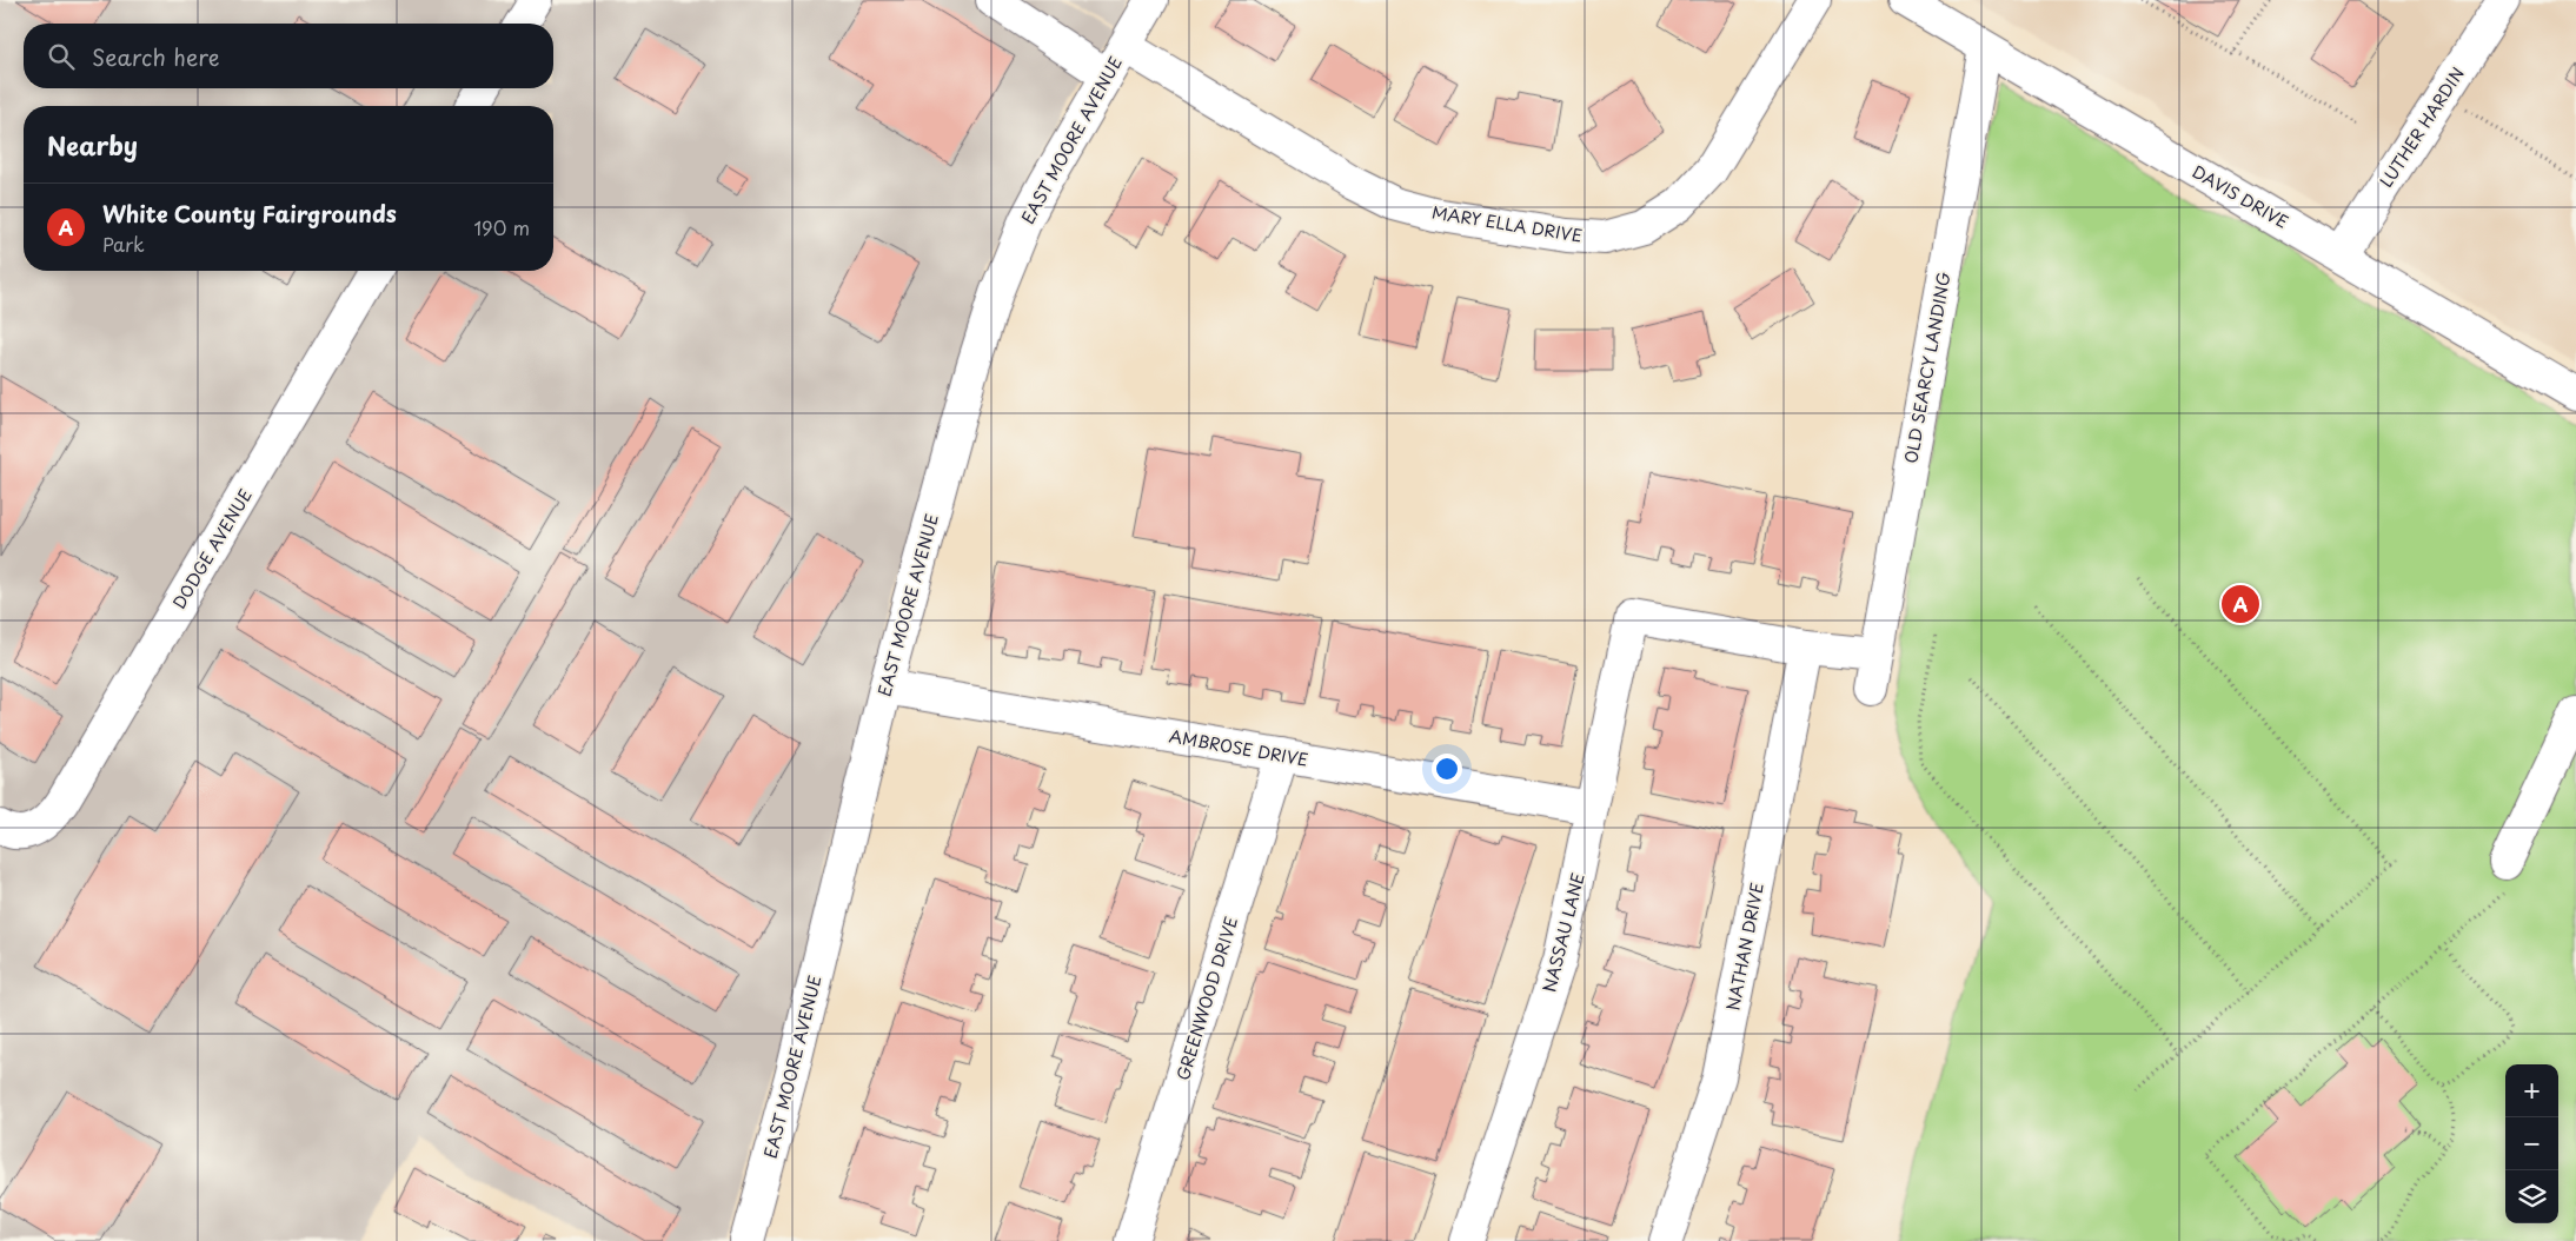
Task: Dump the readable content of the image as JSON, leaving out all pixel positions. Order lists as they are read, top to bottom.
{
  "streets": {
    "street": [
      "LUTHER HARDIN",
      "EAST MOORE AVENUE",
      "DAVIS DRIVE",
      "MARY ELLA DRIVE",
      "OLD SEARCY LANDING",
      "DODGE AVENUE",
      "AMBROSE DRIVE",
      "NASSAU LANE",
      "NATHAN DRIVE",
      "GREENWOOD DRIVE"
    ]
  },
  "crossings": [
    ["LUTHER HARDIN", "DAVIS DRIVE"],
    ["EAST MOORE AVENUE", "MARY ELLA DRIVE"],
    ["EAST MOORE AVENUE", "AMBROSE DRIVE"],
    ["DAVIS DRIVE", "OLD SEARCY LANDING"],
    ["AMBROSE DRIVE", "NASSAU LANE"],
    ["AMBROSE DRIVE", "GREENWOOD DRIVE"],
    ["NASSAU LANE", "NATHAN DRIVE"]
  ],
  "page": {
    "search": "Search here",
    "heading": "Nearby",
    "list": [
      {
        "mark": "A",
        "name": "White County Fairgrounds",
        "note": "Park",
        "value": "190 m"
      }
    ],
    "pins": "A",
    "map_buttons": ["+", "−"]
  }
}
